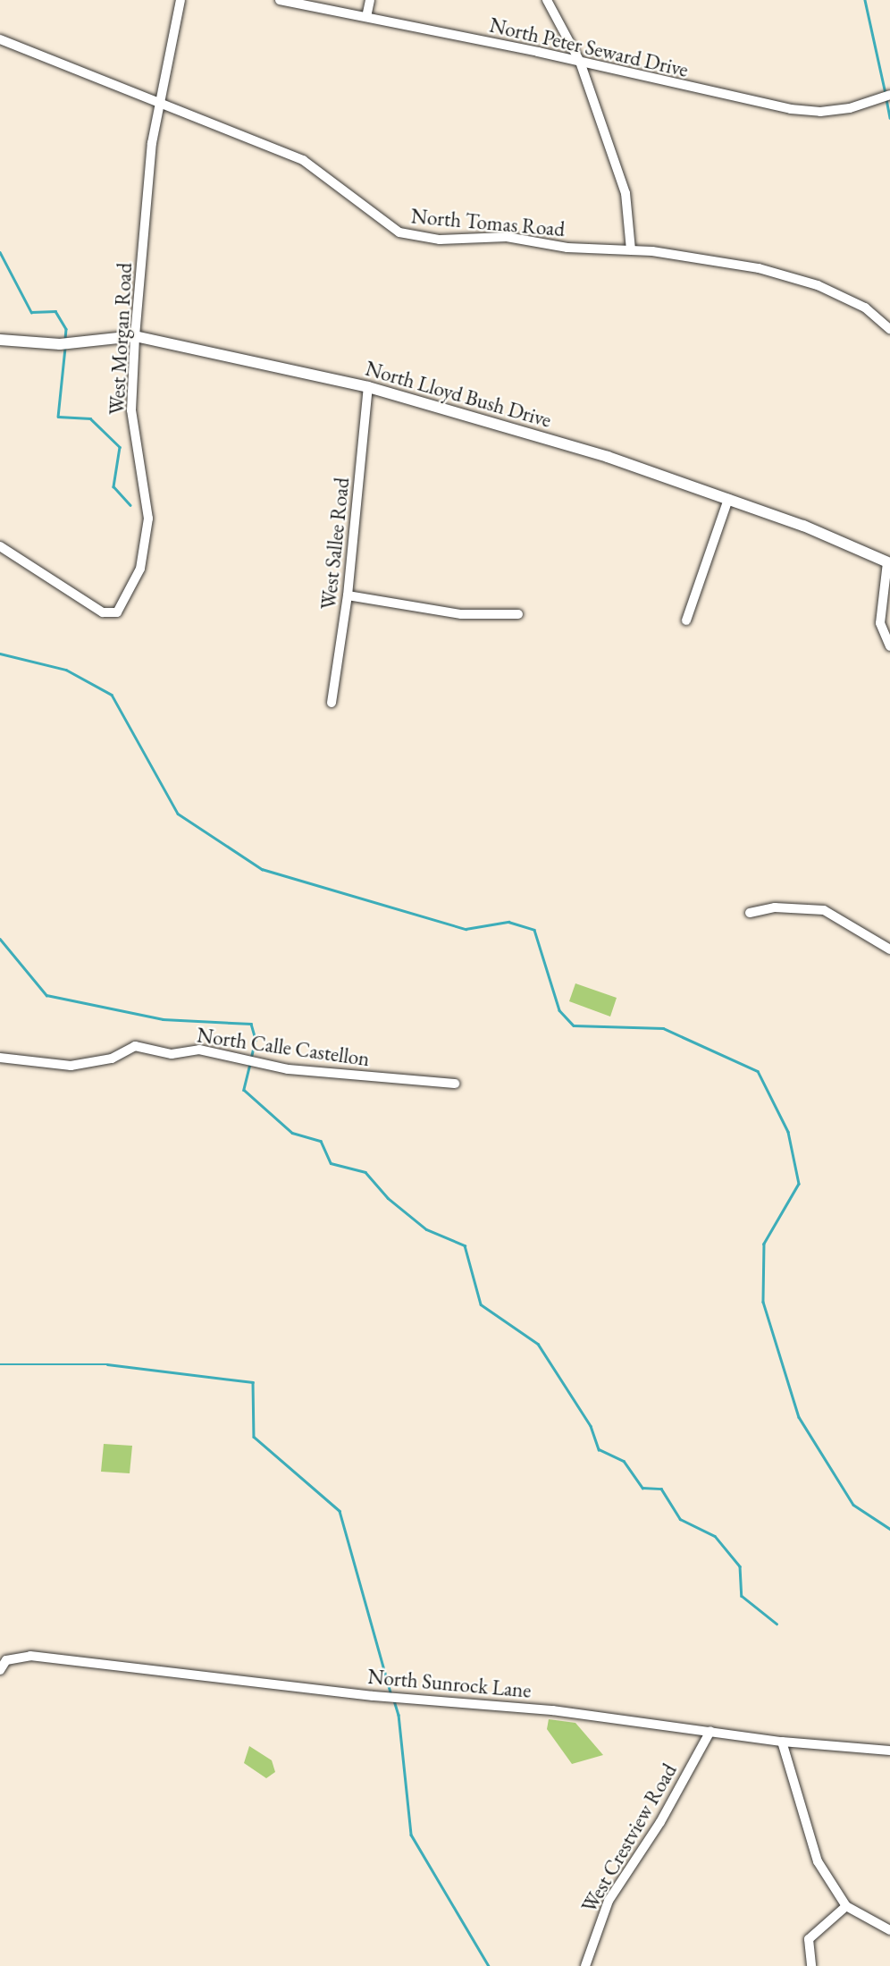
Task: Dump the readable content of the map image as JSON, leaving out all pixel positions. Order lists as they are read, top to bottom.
{
  "streets": {
    "street": [
      "North Peter Seward Drive",
      "North Tomas Road",
      "West Morgan Road",
      "North Lloyd Bush Drive",
      "West Sallee Road",
      "North Calle Castellon",
      "North Sunrock Lane",
      "West Crestview Road"
    ]
  },
  "crossings": [
    ["North Tomas Road", "West Morgan Road"],
    ["West Morgan Road", "North Lloyd Bush Drive"],
    ["North Lloyd Bush Drive", "West Sallee Road"],
    ["North Sunrock Lane", "West Crestview Road"]
  ]
}
